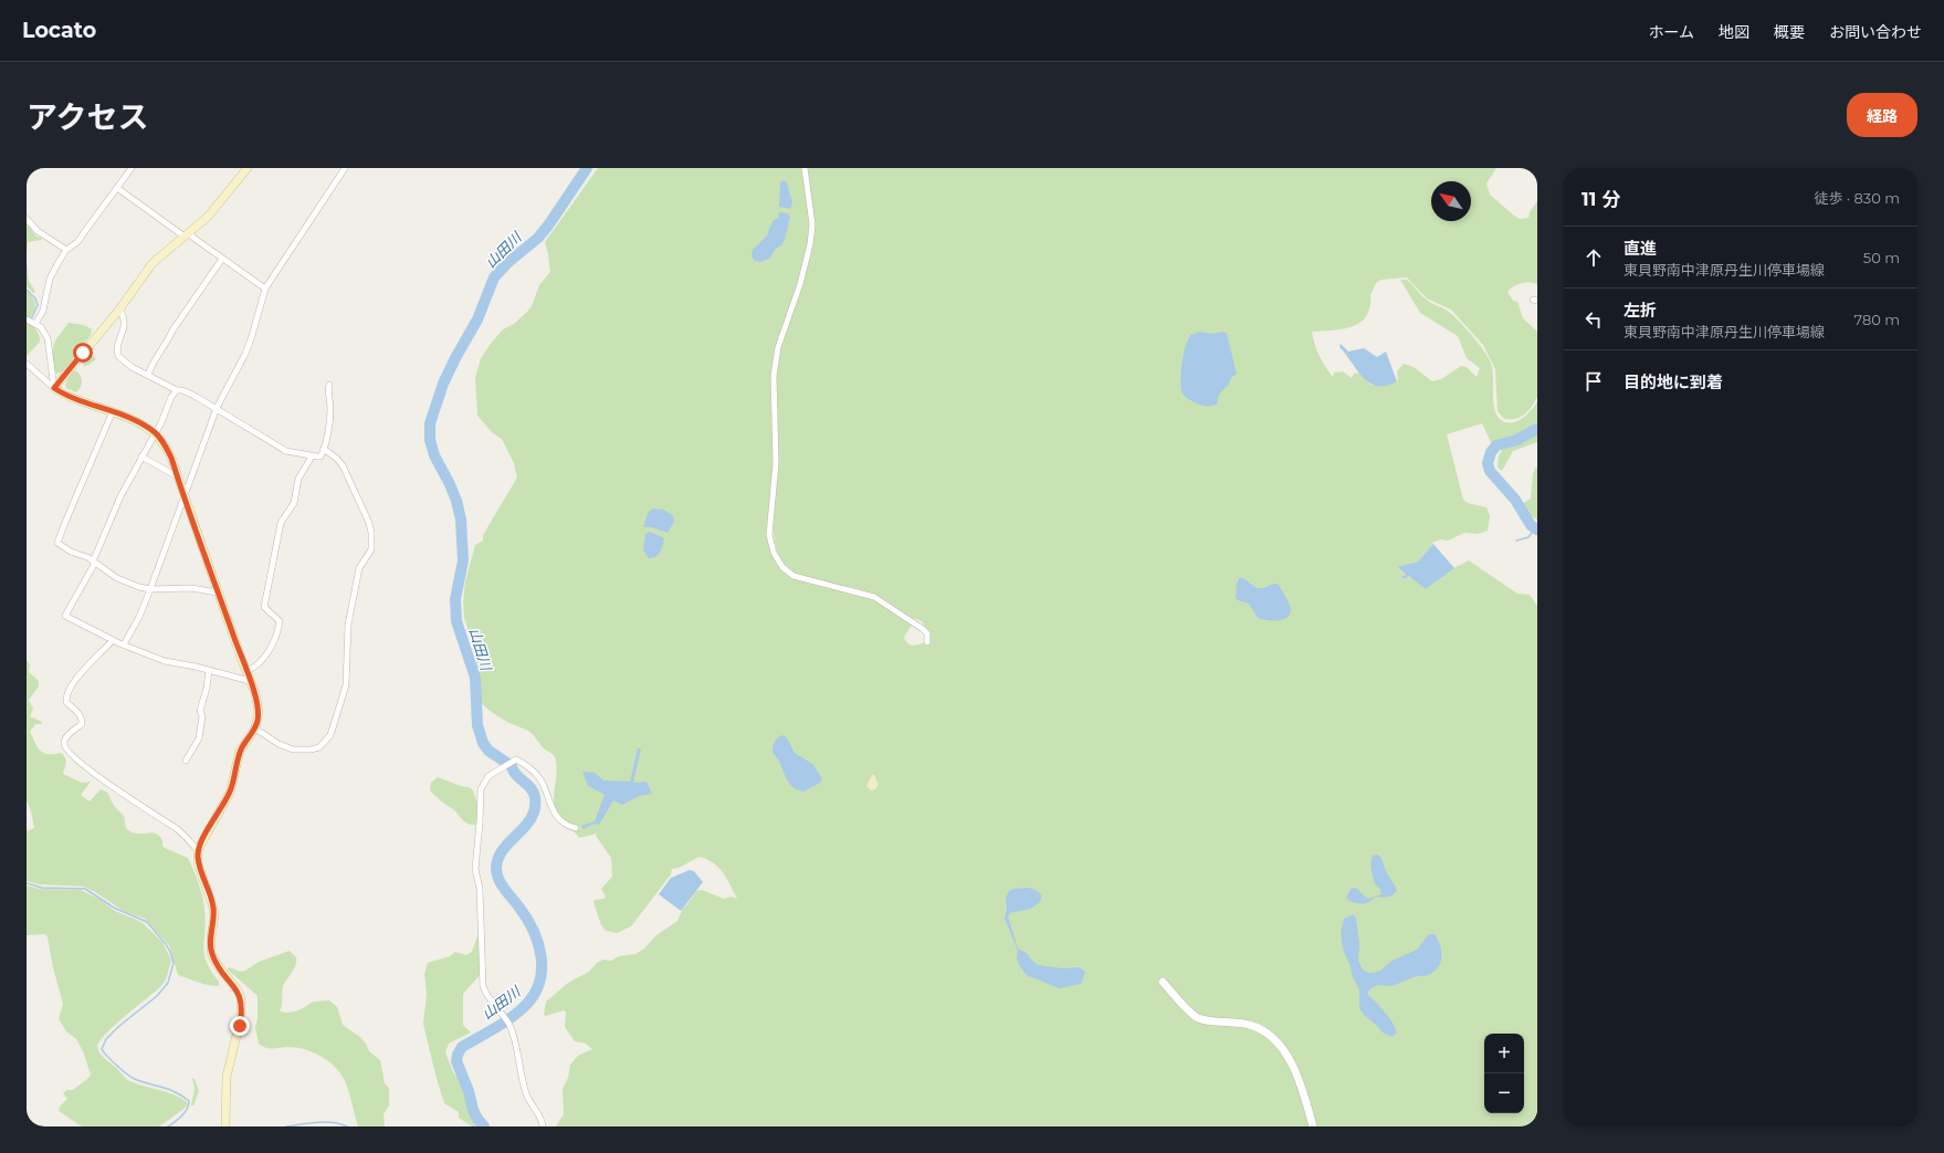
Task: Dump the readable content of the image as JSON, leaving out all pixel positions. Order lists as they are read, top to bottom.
{
  "water": ["山田川"],
  "north": "top left",
  "page": {
    "header": "Locato",
    "nav": [
      "ホーム",
      "地図",
      "概要",
      "お問い合わせ"
    ],
    "title": "アクセス",
    "buttons": "経路",
    "heading": ["11 分", "徒歩 · 830 m"],
    "list": [
      ["直進", "東貝野南中津原丹生川停車場線", "50 m"],
      ["左折", "東貝野南中津原丹生川停車場線", "780 m"],
      "目的地に到着"
    ],
    "map_buttons": ["+", "−"]
  }
}
